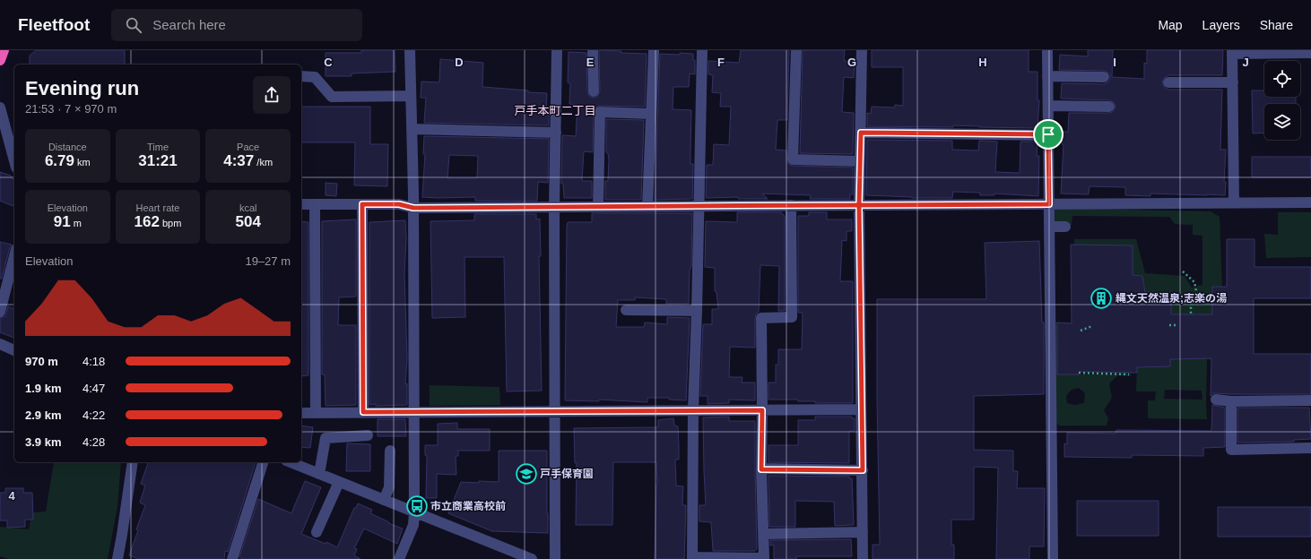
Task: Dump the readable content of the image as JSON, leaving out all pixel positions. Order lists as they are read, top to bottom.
{
  "districts": ["戸手本町二丁目"],
  "places": {
    "building": ["縄文天然温泉;志楽の湯"],
    "school or university": ["戸手保育園"],
    "bus stop": ["市立商業高校前"]
  },
  "page": {
    "header": "Fleetfoot",
    "search": "Search here",
    "nav": ["Map", "Layers", "Share"],
    "heading": ["Evening run", "21:53 · 7 × 970 m"],
    "stats": [
      ["Distance", "6.79 km"],
      ["Time", "31:21"],
      ["Pace", "4:37 /km"],
      ["Elevation", "91 m"],
      ["Heart rate", "162 bpm"],
      ["kcal", "504"]
    ],
    "chart": ["Elevation", "19–27 m"],
    "list": [
      {
        "name": "970 m",
        "note": "4:18"
      },
      {
        "name": "1.9 km",
        "note": "4:47"
      },
      {
        "name": "2.9 km",
        "note": "4:22"
      },
      {
        "name": "3.9 km",
        "note": "4:28"
      }
    ]
  },
  "grid": {
    "columns": [
      "C",
      "D",
      "E",
      "F",
      "G",
      "H",
      "I",
      "J"
    ],
    "rows": ["4"]
  }
}
